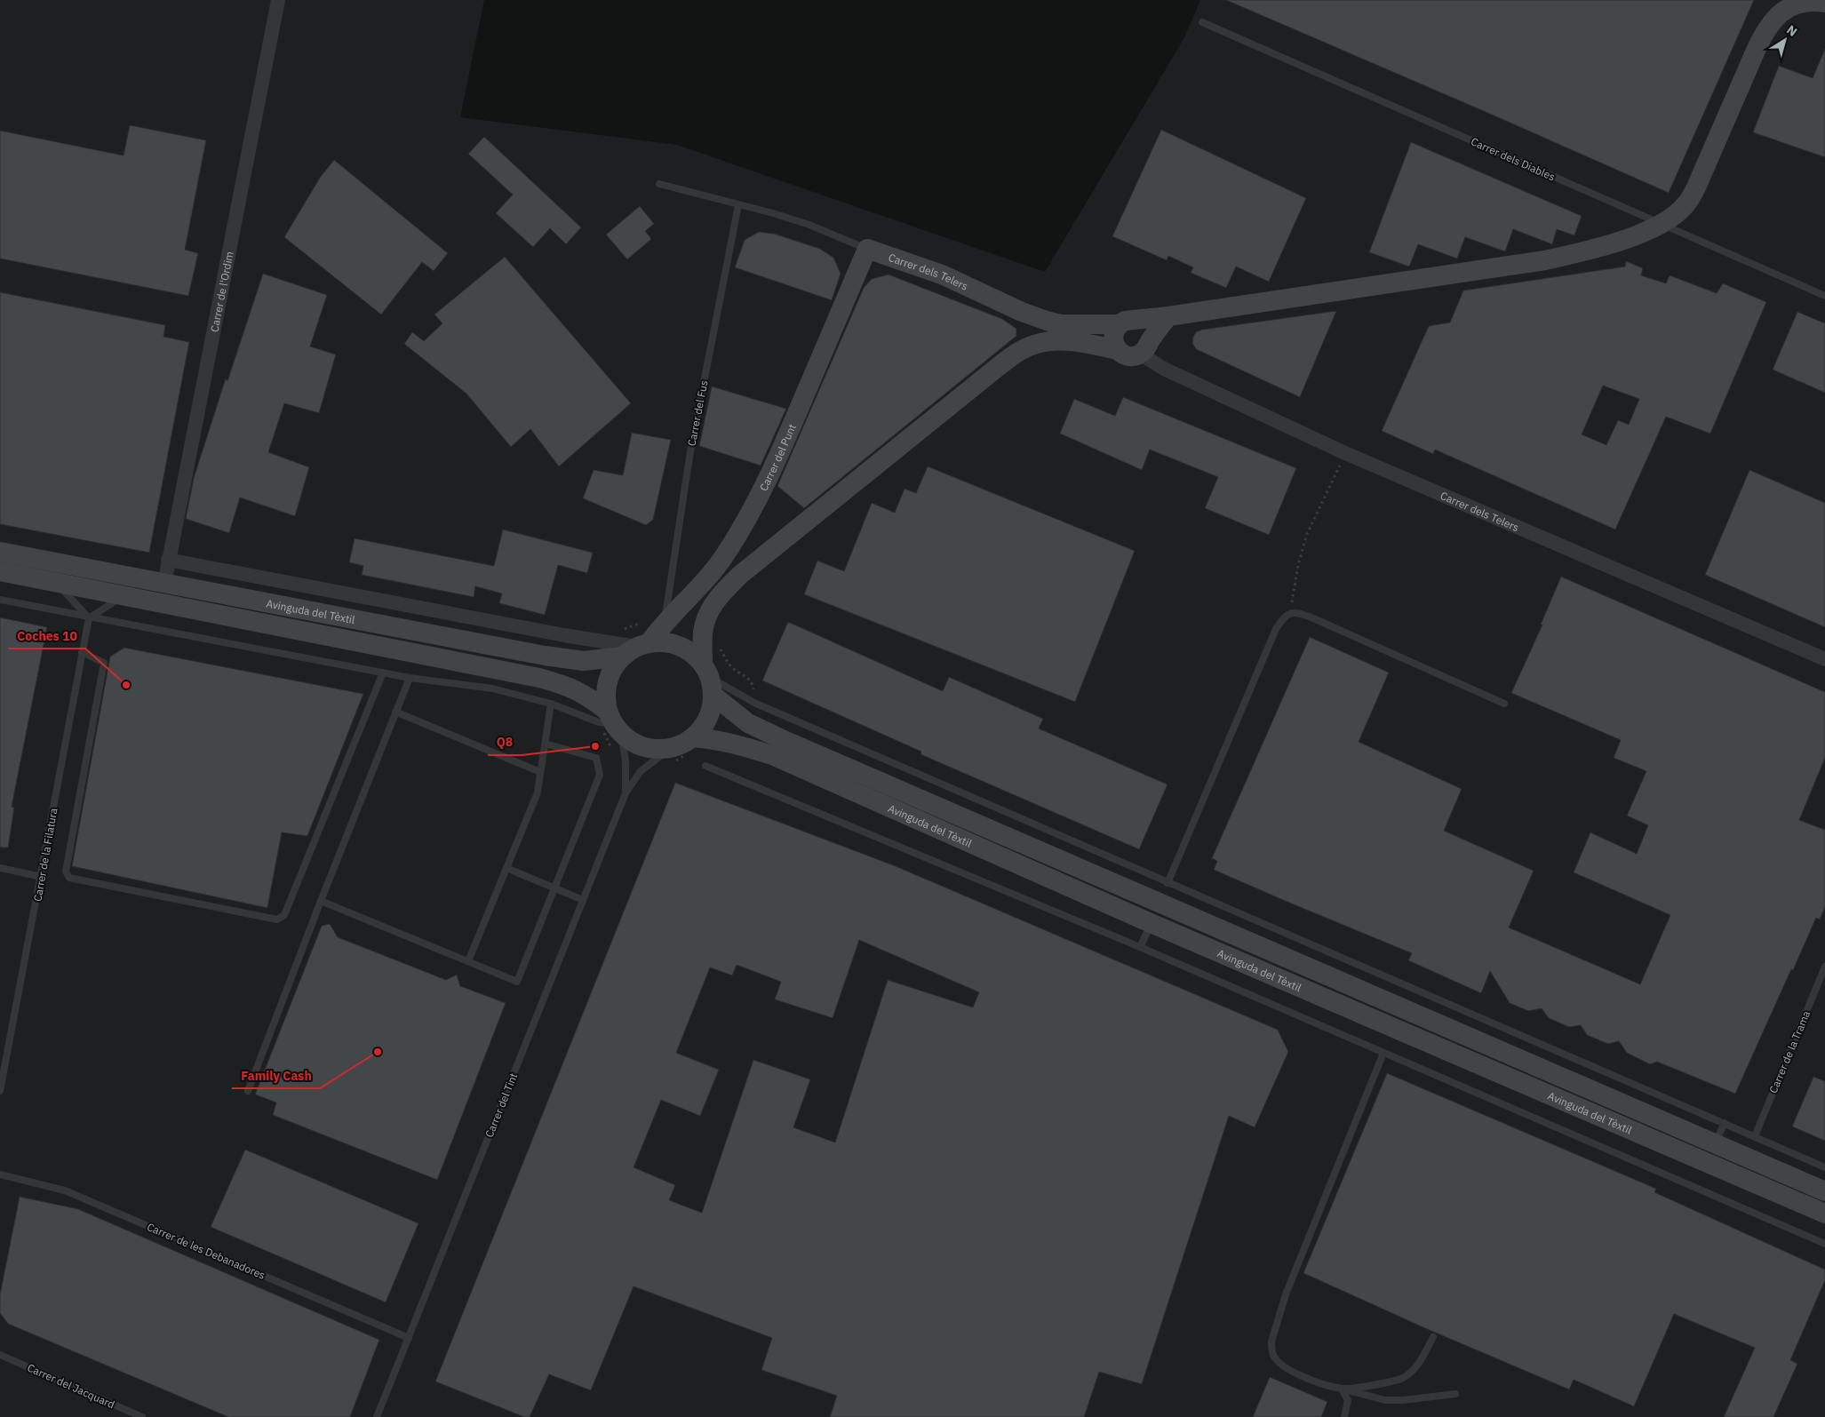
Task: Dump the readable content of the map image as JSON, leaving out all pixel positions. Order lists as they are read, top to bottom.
{
  "streets": {
    "street": [
      "Carrer dels Telers",
      "Carrer de l'Ordim",
      "Carrer del Punt",
      "Avinguda del Tèxtil"
    ],
    "lane": [
      "Carrer dels Diables",
      "Carrer del Fus",
      "Carrer de la Filatura",
      "Carrer de la Trama",
      "Carrer del Tint",
      "Carrer de les Debanadores",
      "Carrer del Jacquard"
    ]
  },
  "crossings": [
    ["Carrer dels Diables", "Carrer dels Telers"],
    ["Carrer dels Telers", "Carrer del Fus"],
    ["Carrer dels Telers", "Carrer del Punt"],
    ["Carrer de l'Ordim", "Avinguda del Tèxtil"],
    ["Carrer del Fus", "Carrer del Punt"],
    ["Carrer del Punt", "Avinguda del Tèxtil"],
    ["Carrer del Tint", "Carrer de les Debanadores"]
  ],
  "places": ["Coches 10", "Q8", "Family Cash"],
  "north": "top right"
}
